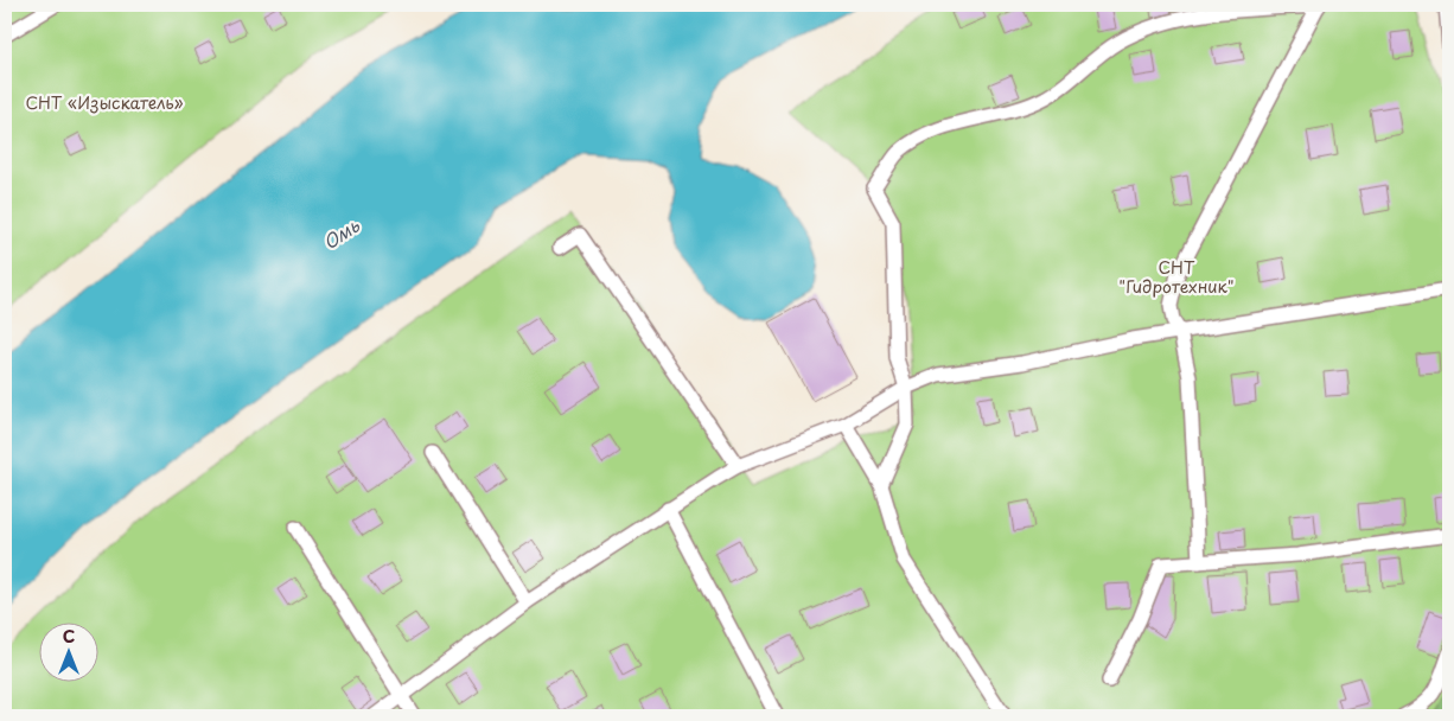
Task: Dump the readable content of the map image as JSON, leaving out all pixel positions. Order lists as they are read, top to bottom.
{
  "water": ["Омь"],
  "parks": ["СНТ «Изыскатель»", "СНТ \"Гидротехник\""],
  "north": "top"
}
